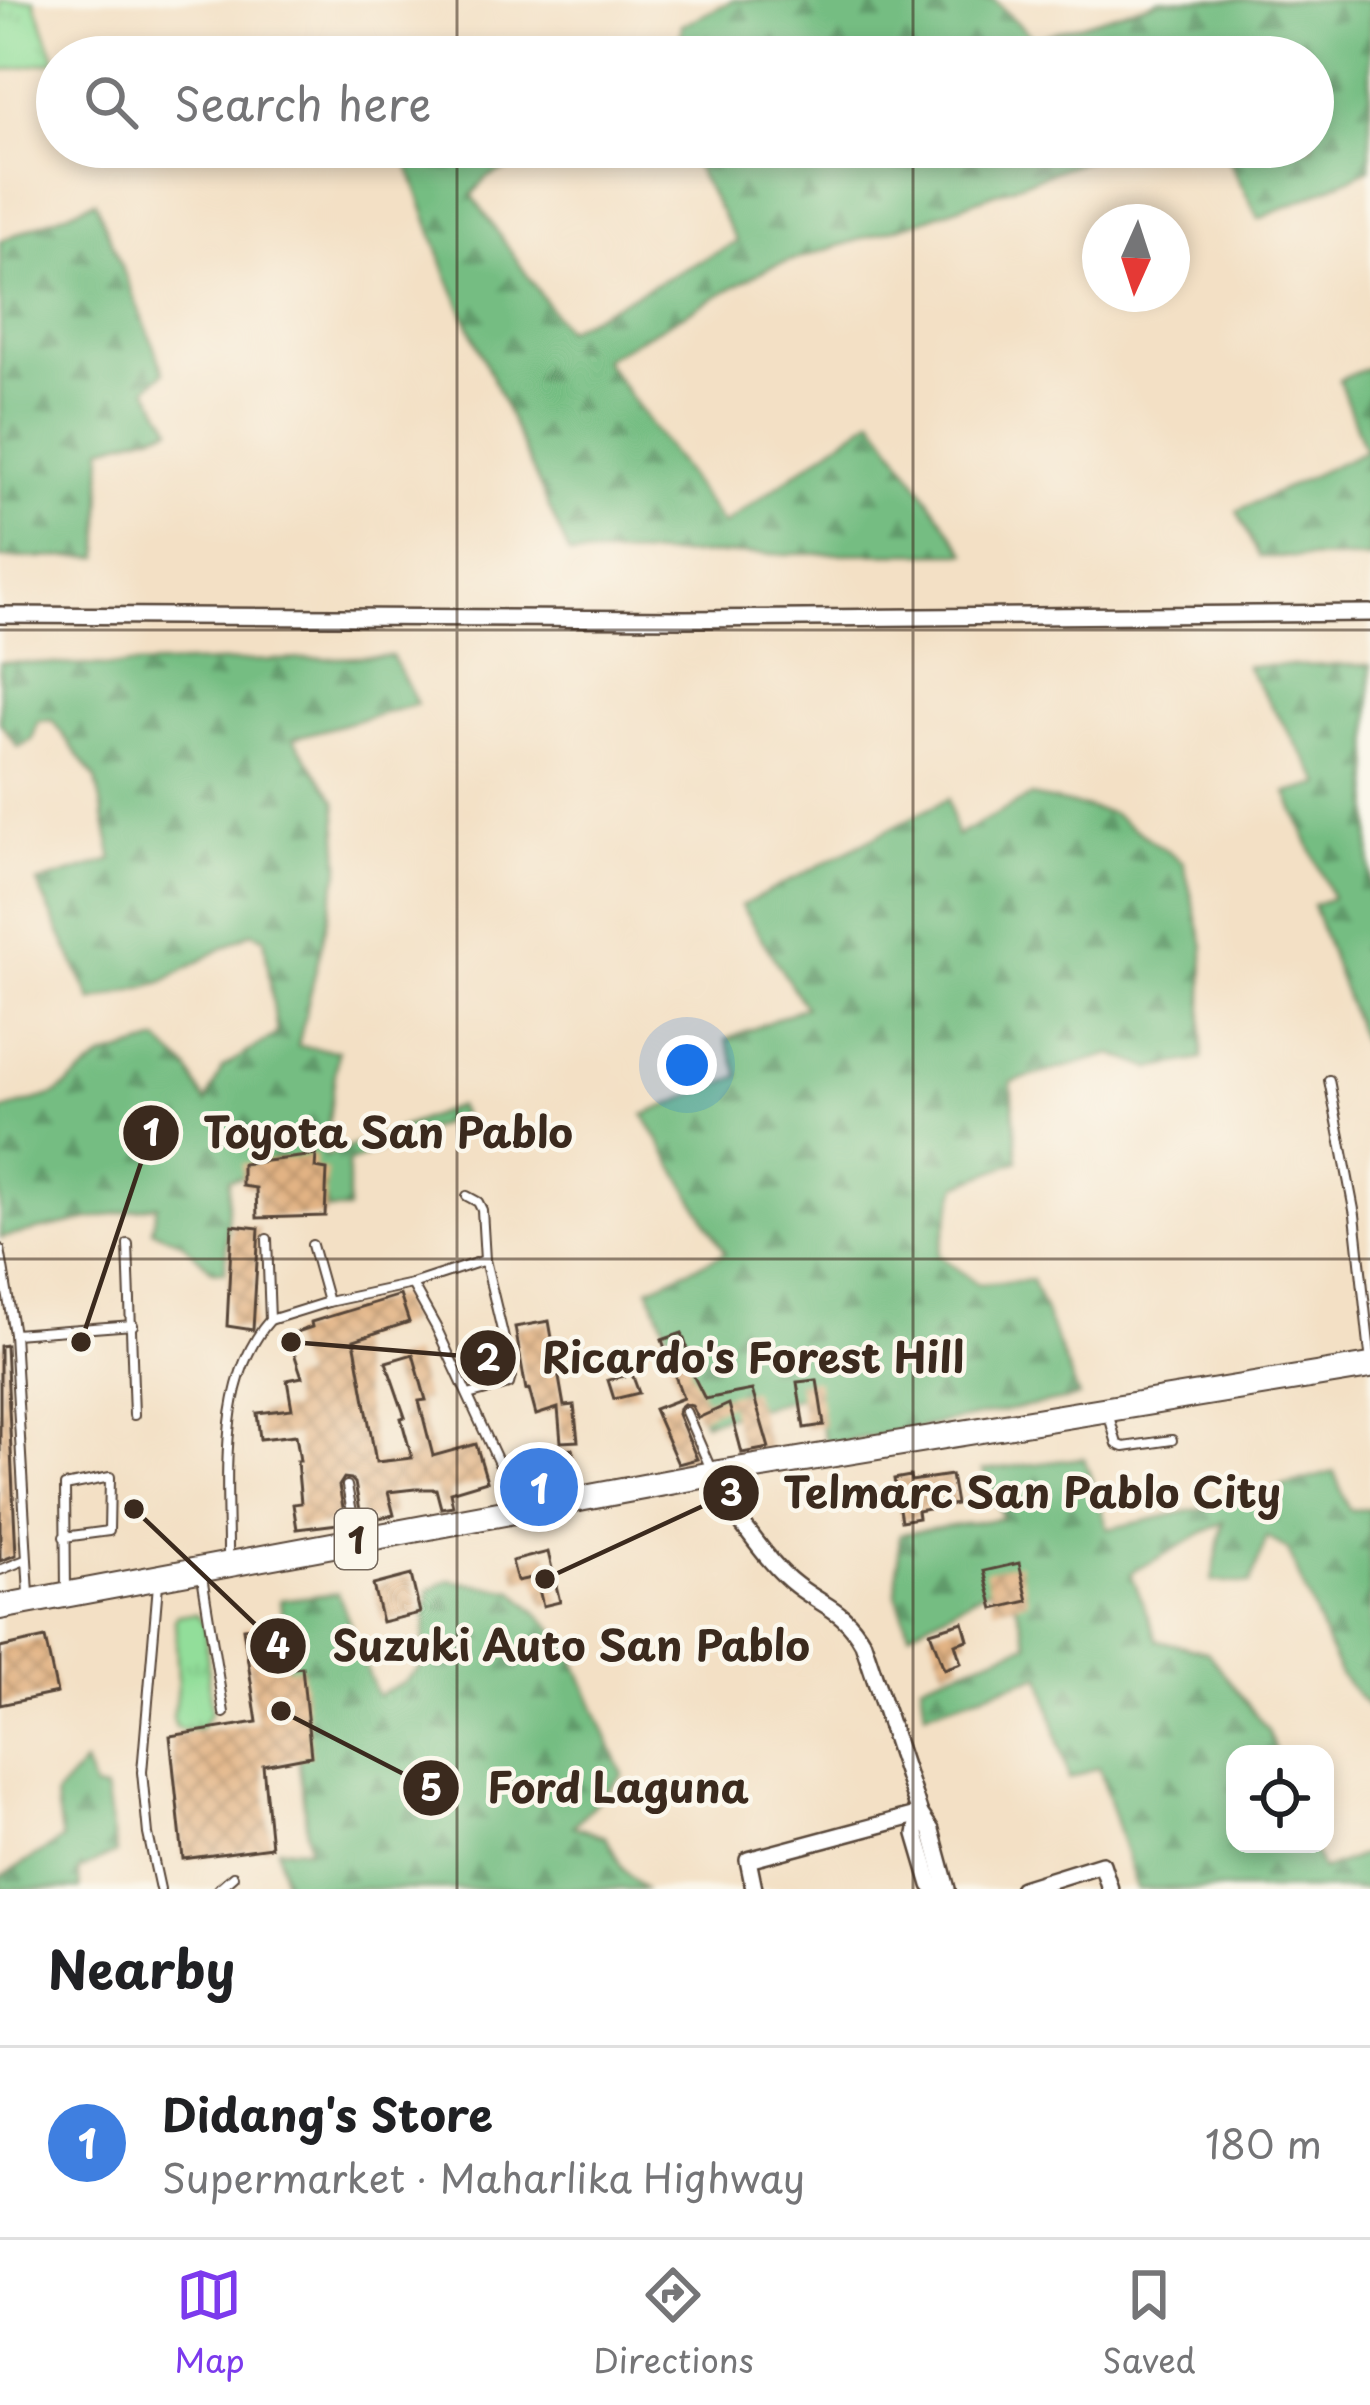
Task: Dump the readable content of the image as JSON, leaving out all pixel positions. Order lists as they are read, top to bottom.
{
  "streets": {
    "main road": ["1"]
  },
  "places": [
    "Toyota San Pablo",
    "Ricardo's Forest Hill",
    "Suzuki Auto San Pablo",
    "Telmarc San Pablo City",
    "Ford Laguna"
  ],
  "north": "bottom",
  "page": {
    "search": "Search here",
    "pins": "1",
    "heading": "Nearby",
    "list": [
      {
        "mark": "1",
        "name": "Didang's Store",
        "note": "Supermarket · Maharlika Highway",
        "value": "180 m"
      }
    ],
    "nav": ["Map", "Directions", "Saved"]
  }
}
